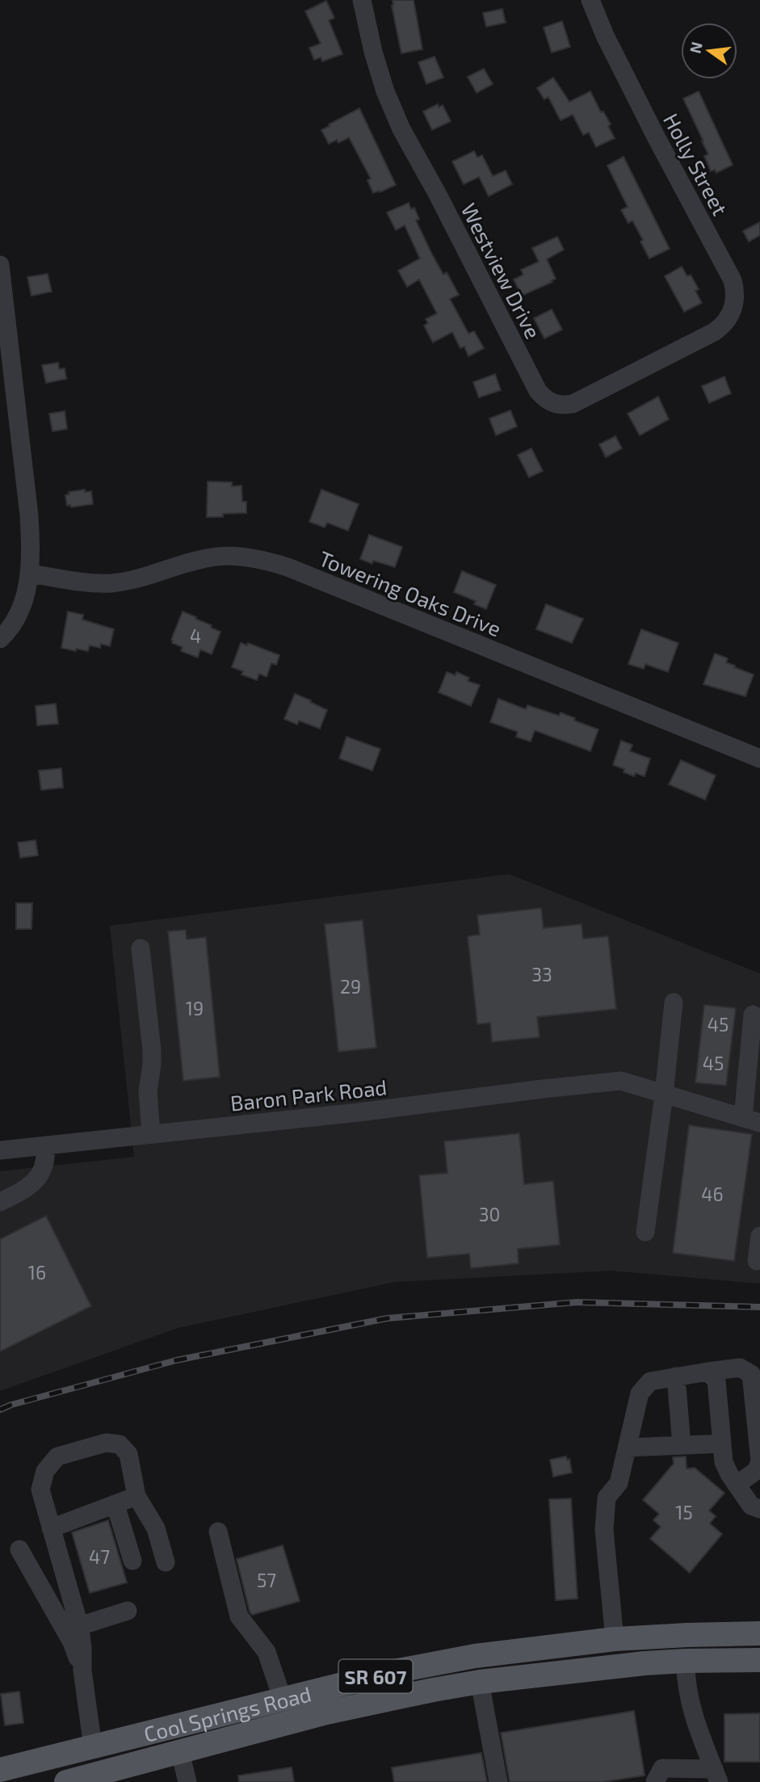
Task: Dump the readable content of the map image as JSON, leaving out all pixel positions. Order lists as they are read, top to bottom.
{
  "streets": {
    "main road": ["SR 607", "Cool Springs Road"],
    "street": [
      "Holly Street",
      "Westview Drive",
      "Towering Oaks Drive",
      "Baron Park Road"
    ]
  },
  "crossings": [
    ["Holly Street", "Westview Drive"]
  ],
  "house_numbers": [
    "4",
    "33",
    "29",
    "19",
    "45",
    "45",
    "46",
    "30",
    "16",
    "15",
    "47",
    "57"
  ],
  "north": "left"
}
